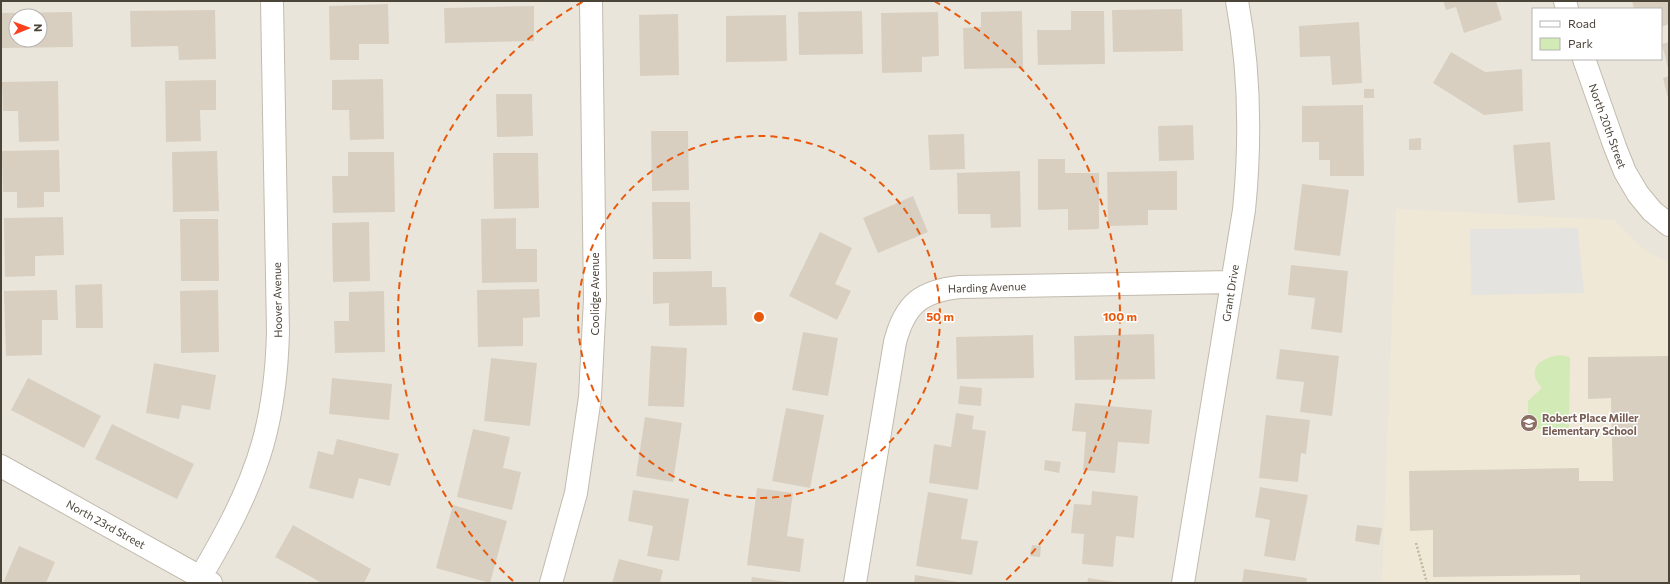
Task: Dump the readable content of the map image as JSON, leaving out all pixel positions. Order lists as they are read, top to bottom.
{
  "streets": {
    "street": [
      "North 20th Street",
      "Harding Avenue",
      "Grant Drive",
      "Coolidge Avenue",
      "Hoover Avenue",
      "North 23rd Street"
    ]
  },
  "crossings": [
    ["Harding Avenue", "Grant Drive"],
    ["Hoover Avenue", "North 23rd Street"]
  ],
  "places": {
    "school or university": ["Robert Place Miller Elementary School"]
  },
  "legend": ["Road", "Park"],
  "north": "right",
  "rings": ["50 m", "100 m"]
}
